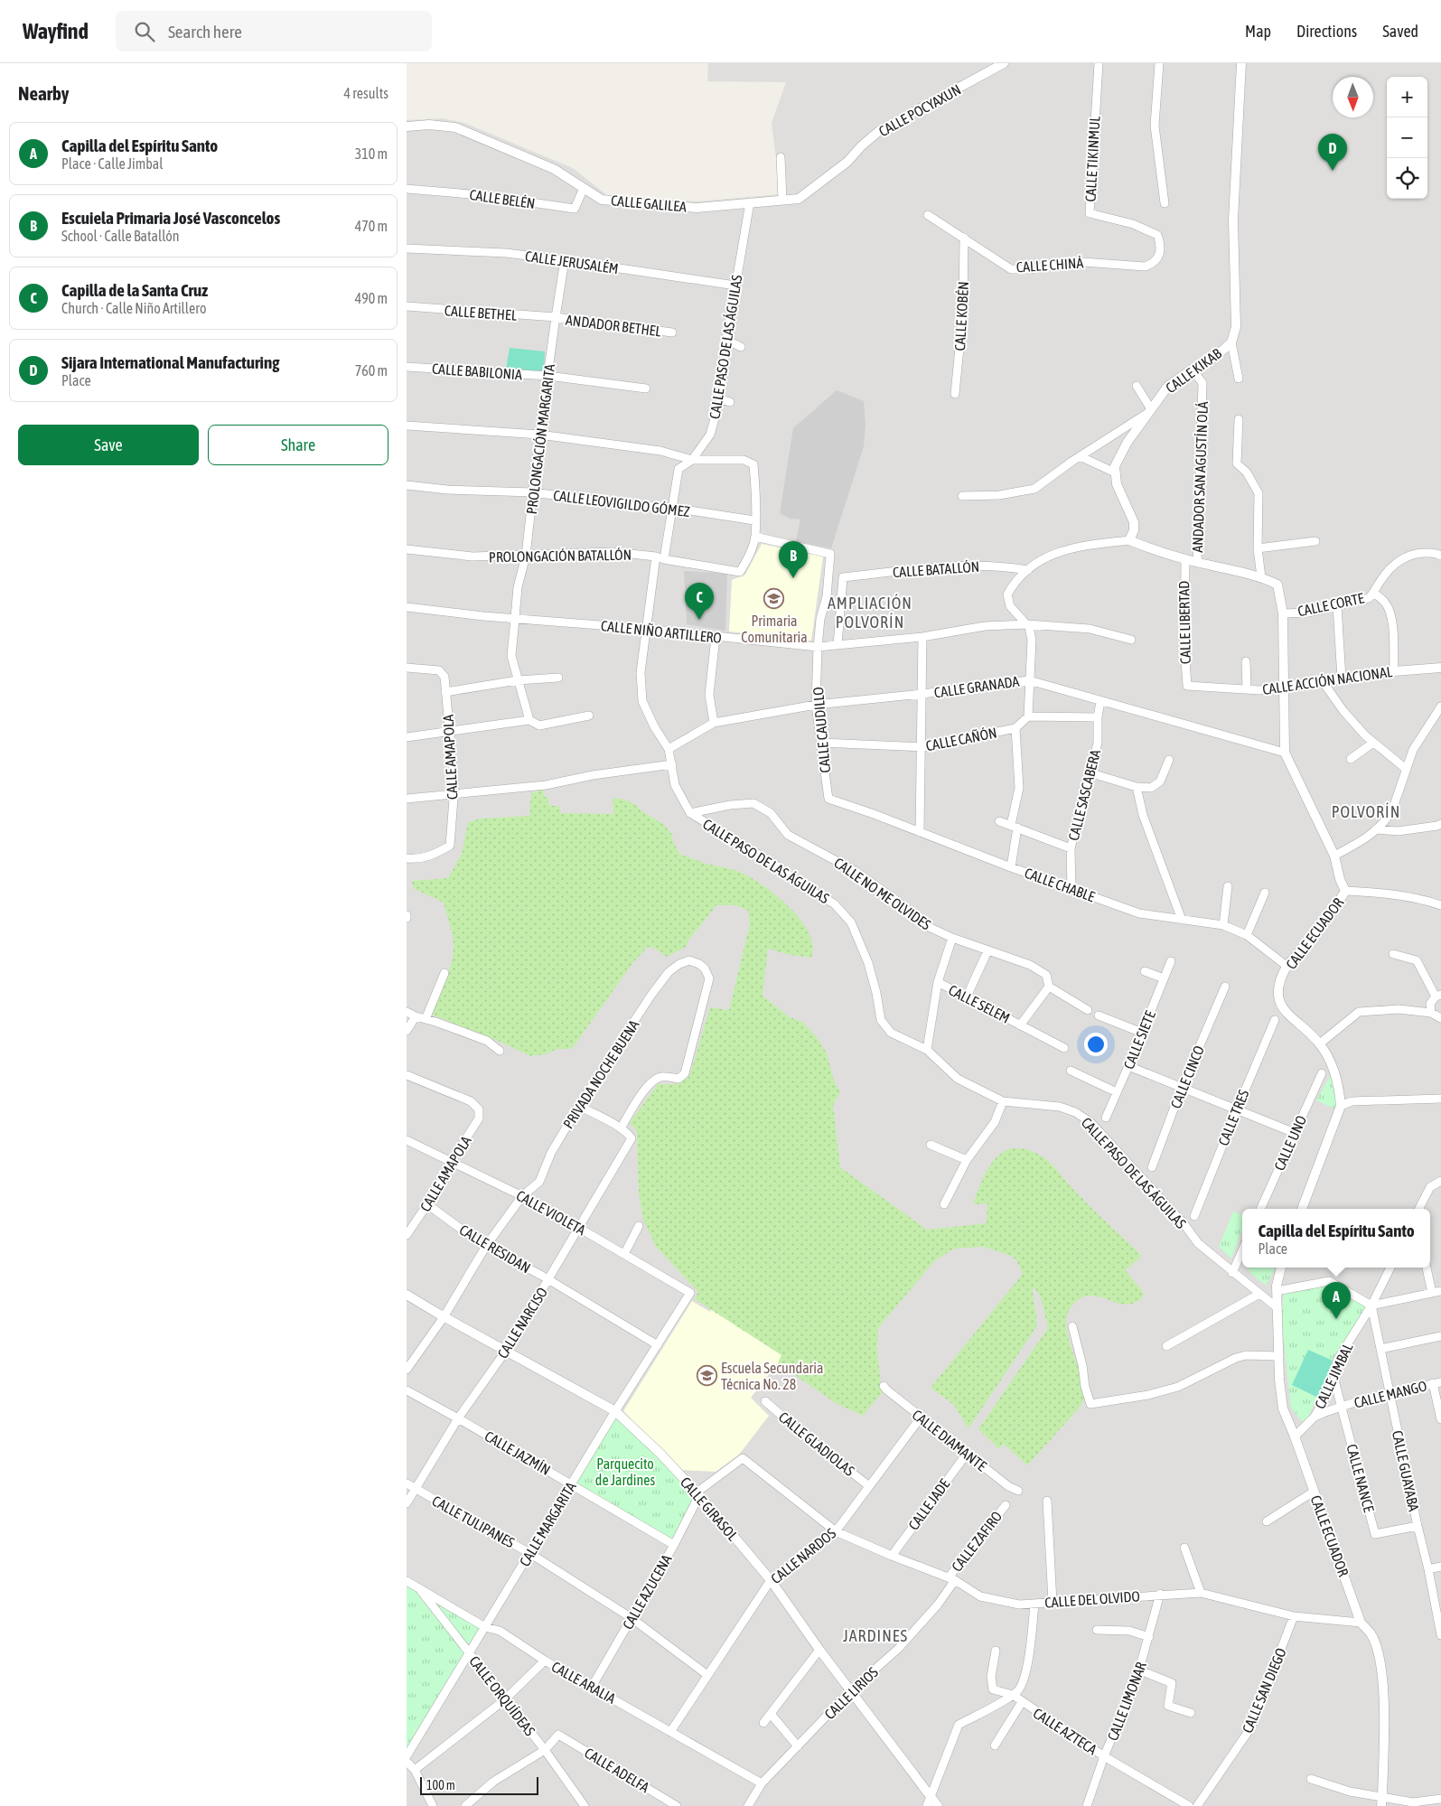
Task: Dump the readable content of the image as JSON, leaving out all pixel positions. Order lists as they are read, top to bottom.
{
  "streets": {
    "street": [
      "CALLE POCYAXUN",
      "CALLE TIKINMUL",
      "CALLE BELÉN",
      "CALLE GALILEA",
      "CALLE JERUSALÉM",
      "CALLE CHINÁ",
      "CALLE BETHEL",
      "CALLE KOBÉN",
      "ANDADOR BETHEL",
      "CALLE PASO DE LAS ÁGUILAS",
      "CALLE KIKAB",
      "CALLE BABILONIA",
      "PROLONGACIÓN MARGARITA",
      "ANDADOR SAN AGUSTÍN OLÁ",
      "CALLE LEOVIGILDO GÓMEZ",
      "PROLONGACIÓN BATALLÓN",
      "CALLE BATALLÓN",
      "CALLE CORTE",
      "CALLE LIBERTAD",
      "CALLE NIÑO ARTILLERO",
      "CALLE ACCIÓN NACIONAL",
      "CALLE GRANADA",
      "CALLE CAUDILLO",
      "CALLE CAÑÓN",
      "CALLE AMAPOLA",
      "CALLE SASCABERA",
      "CALLE CHABLE",
      "CALLE NO ME OLVIDES",
      "CALLE ECUADOR",
      "CALLE SELEM",
      "CALLE SIETE",
      "PRIVADA NOCHE BUENA",
      "CALLE CINCO",
      "CALLE TRES",
      "CALLE UNO",
      "CALLE VIOLETA",
      "CALLE RESIDAN",
      "CALLE NARCISO",
      "CALLE JIMBAL",
      "CALLE MANGO",
      "CALLE DIAMANTE",
      "CALLE GLADIOLAS",
      "CALLE JAZMÍN",
      "CALLE GUAYABA",
      "CALLE NANCE",
      "CALLE JADE",
      "CALLE GIRASOL",
      "CALLE TULIPANES",
      "CALLE MARGARITA",
      "CALLE ZAFIRO",
      "CALLE NARDOS",
      "CALLE AZUCENA",
      "CALLE DEL OLVIDO",
      "CALLE ARALIA",
      "CALLE SAN DIEGO",
      "CALLE LIRIOS",
      "CALLE ORQUÍDEAS",
      "CALLE LIMONAR",
      "CALLE AZTECA",
      "CALLE ADELFA"
    ]
  },
  "crossings": [
    ["CALLE POCYAXUN", "CALLE GALILEA"],
    ["CALLE TIKINMUL", "CALLE CHINÁ"],
    ["CALLE BELÉN", "CALLE GALILEA"],
    ["CALLE GALILEA", "CALLE PASO DE LAS ÁGUILAS"],
    ["CALLE JERUSALÉM", "CALLE PASO DE LAS ÁGUILAS"],
    ["CALLE JERUSALÉM", "PROLONGACIÓN MARGARITA"],
    ["CALLE CHINÁ", "CALLE KOBÉN"],
    ["CALLE BETHEL", "ANDADOR BETHEL"],
    ["CALLE BETHEL", "PROLONGACIÓN MARGARITA"],
    ["ANDADOR BETHEL", "PROLONGACIÓN MARGARITA"],
    ["CALLE PASO DE LAS ÁGUILAS", "CALLE LEOVIGILDO GÓMEZ"],
    ["CALLE PASO DE LAS ÁGUILAS", "PROLONGACIÓN BATALLÓN"],
    ["CALLE PASO DE LAS ÁGUILAS", "CALLE NIÑO ARTILLERO"],
    ["CALLE PASO DE LAS ÁGUILAS", "CALLE GRANADA"],
    ["CALLE PASO DE LAS ÁGUILAS", "CALLE NO ME OLVIDES"],
    ["CALLE PASO DE LAS ÁGUILAS", "CALLE ECUADOR"],
    ["CALLE KIKAB", "ANDADOR SAN AGUSTÍN OLÁ"],
    ["CALLE BABILONIA", "PROLONGACIÓN MARGARITA"],
    ["PROLONGACIÓN MARGARITA", "CALLE LEOVIGILDO GÓMEZ"],
    ["PROLONGACIÓN MARGARITA", "PROLONGACIÓN BATALLÓN"],
    ["PROLONGACIÓN MARGARITA", "CALLE NIÑO ARTILLERO"],
    ["PROLONGACIÓN BATALLÓN", "CALLE CAUDILLO"],
    ["CALLE BATALLÓN", "CALLE NIÑO ARTILLERO"],
    ["CALLE CORTE", "CALLE ECUADOR"],
    ["CALLE LIBERTAD", "CALLE ACCIÓN NACIONAL"],
    ["CALLE NIÑO ARTILLERO", "CALLE CAUDILLO"],
    ["CALLE ACCIÓN NACIONAL", "CALLE ECUADOR"],
    ["CALLE GRANADA", "CALLE CAUDILLO"],
    ["CALLE GRANADA", "CALLE SASCABERA"],
    ["CALLE GRANADA", "CALLE ECUADOR"],
    ["CALLE CAUDILLO", "CALLE CAÑÓN"],
    ["CALLE CAUDILLO", "CALLE CHABLE"],
    ["CALLE AMAPOLA", "CALLE VIOLETA"],
    ["CALLE AMAPOLA", "CALLE RESIDAN"],
    ["CALLE SASCABERA", "CALLE CHABLE"],
    ["CALLE CHABLE", "CALLE ECUADOR"],
    ["CALLE ECUADOR", "CALLE JIMBAL"],
    ["CALLE ECUADOR", "CALLE DEL OLVIDO"],
    ["PRIVADA NOCHE BUENA", "CALLE VIOLETA"],
    ["PRIVADA NOCHE BUENA", "CALLE RESIDAN"],
    ["PRIVADA NOCHE BUENA", "CALLE NARCISO"],
    ["PRIVADA NOCHE BUENA", "CALLE GIRASOL"],
    ["CALLE VIOLETA", "CALLE NARCISO"],
    ["CALLE VIOLETA", "CALLE MARGARITA"],
    ["CALLE RESIDAN", "CALLE NARCISO"],
    ["CALLE RESIDAN", "CALLE MARGARITA"],
    ["CALLE NARCISO", "CALLE JAZMÍN"],
    ["CALLE NARCISO", "CALLE GIRASOL"],
    ["CALLE NARCISO", "CALLE TULIPANES"],
    ["CALLE JIMBAL", "CALLE MANGO"],
    ["CALLE JIMBAL", "CALLE GUAYABA"],
    ["CALLE JIMBAL", "CALLE NANCE"],
    ["CALLE MANGO", "CALLE GUAYABA"],
    ["CALLE MANGO", "CALLE NANCE"],
    ["CALLE DIAMANTE", "CALLE JADE"],
    ["CALLE DIAMANTE", "CALLE NARDOS"],
    ["CALLE GLADIOLAS", "CALLE NARDOS"],
    ["CALLE JAZMÍN", "CALLE MARGARITA"],
    ["CALLE JAZMÍN", "CALLE AZUCENA"],
    ["CALLE GUAYABA", "CALLE NANCE"],
    ["CALLE JADE", "CALLE DEL OLVIDO"],
    ["CALLE GIRASOL", "CALLE MARGARITA"],
    ["CALLE GIRASOL", "CALLE NARDOS"],
    ["CALLE GIRASOL", "CALLE AZUCENA"],
    ["CALLE GIRASOL", "CALLE LIRIOS"],
    ["CALLE TULIPANES", "CALLE MARGARITA"],
    ["CALLE TULIPANES", "CALLE NARDOS"],
    ["CALLE TULIPANES", "CALLE AZUCENA"],
    ["CALLE MARGARITA", "CALLE ARALIA"],
    ["CALLE MARGARITA", "CALLE ORQUÍDEAS"],
    ["CALLE ZAFIRO", "CALLE DEL OLVIDO"],
    ["CALLE ZAFIRO", "CALLE LIRIOS"],
    ["CALLE NARDOS", "CALLE AZUCENA"],
    ["CALLE NARDOS", "CALLE DEL OLVIDO"],
    ["CALLE NARDOS", "CALLE ARALIA"],
    ["CALLE AZUCENA", "CALLE DEL OLVIDO"],
    ["CALLE AZUCENA", "CALLE ARALIA"],
    ["CALLE DEL OLVIDO", "CALLE SAN DIEGO"],
    ["CALLE DEL OLVIDO", "CALLE LIRIOS"],
    ["CALLE DEL OLVIDO", "CALLE LIMONAR"],
    ["CALLE ARALIA", "CALLE LIRIOS"],
    ["CALLE ARALIA", "CALLE ORQUÍDEAS"],
    ["CALLE ORQUÍDEAS", "CALLE ADELFA"],
    ["CALLE LIMONAR", "CALLE AZTECA"]
  ],
  "districts": ["AMPLIACIÓN POLVORÍN", "POLVORÍN", "JARDINES"],
  "parks": ["Parquecito de Jardines"],
  "places": {
    "school or university": ["Primaria Comunitaria", "Escuela Secundaria Técnica No. 28"]
  },
  "scale_bar": "100 m",
  "north": "bottom",
  "page": {
    "header": "Wayfind",
    "search": "Search here",
    "nav": ["Map", "Directions", "Saved"],
    "heading": ["Nearby", "4 results"],
    "map_buttons": ["+", "−"],
    "list": [
      {
        "mark": "A",
        "name": "Capilla del Espíritu Santo",
        "note": "Place · Calle Jimbal",
        "value": "310 m"
      },
      {
        "mark": "B",
        "name": "Escuiela Primaria José Vasconcelos",
        "note": "School · Calle Batallón",
        "value": "470 m"
      },
      {
        "mark": "C",
        "name": "Capilla de la Santa Cruz",
        "note": "Church · Calle Niño Artillero",
        "value": "490 m"
      },
      {
        "mark": "D",
        "name": "Sijara International Manufacturing",
        "note": "Place",
        "value": "760 m"
      }
    ],
    "pins": [
      "D",
      "B",
      "C",
      "A"
    ],
    "buttons": ["Save", "Share"],
    "popup": ["Capilla del Espíritu Santo", "Place"],
    "scale": "100 m"
  }
}
